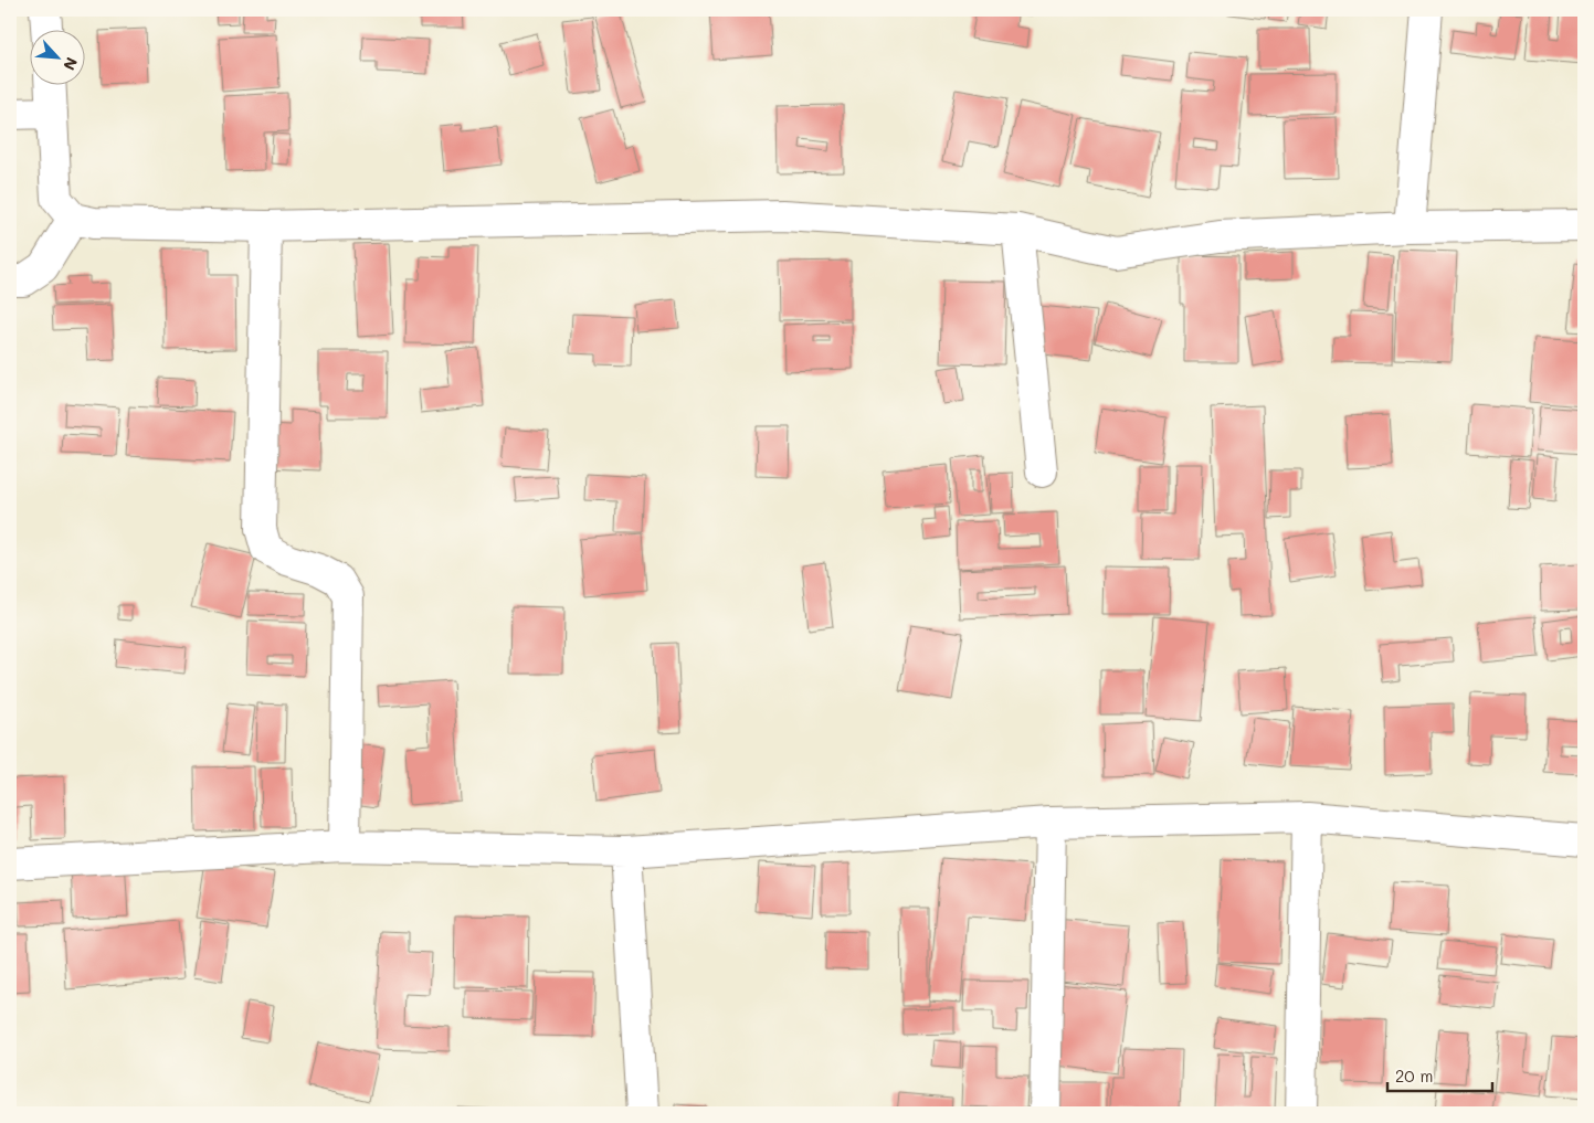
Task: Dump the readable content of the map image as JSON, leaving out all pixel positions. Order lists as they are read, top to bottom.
{
  "scale_bar": "20 m",
  "north": "bottom right"
}
